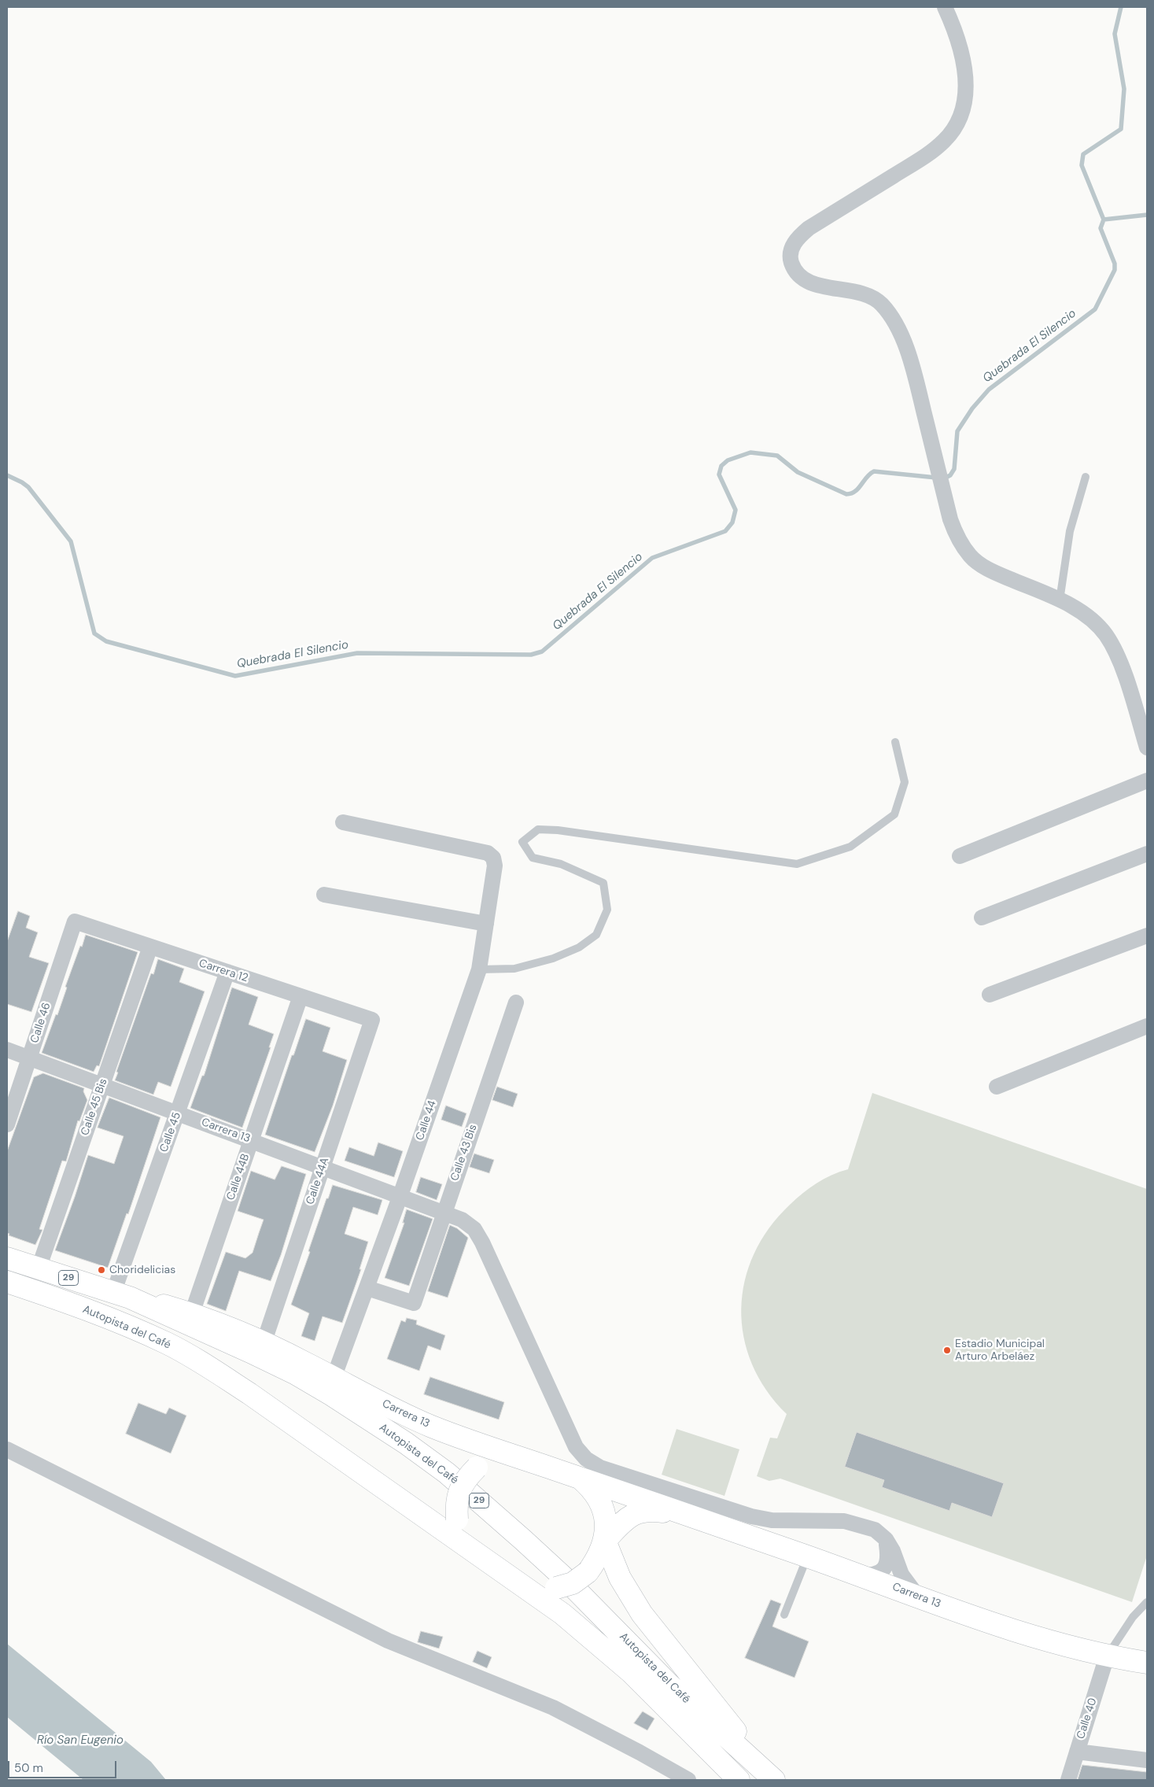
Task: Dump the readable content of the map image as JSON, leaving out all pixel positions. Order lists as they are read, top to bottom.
{
  "streets": {
    "main road": ["Carrera 13", "29", "Autopista del Café"],
    "street": [
      "Carrera 12",
      "Calle 46",
      "Calle 45 Bis",
      "Calle 44",
      "Calle 45",
      "Calle 43 Bis",
      "Calle 44B",
      "Calle 44A",
      "Calle 40"
    ]
  },
  "crossings": [
    ["Carrera 12", "Calle 46"],
    ["Carrera 12", "Calle 45 Bis"],
    ["Carrera 12", "Calle 45"],
    ["Carrera 12", "Calle 44B"],
    ["Carrera 12", "Calle 44A"],
    ["Calle 46", "Carrera 13"],
    ["Calle 45 Bis", "Carrera 13"],
    ["Calle 45 Bis", "Autopista del Café"],
    ["Calle 44", "Carrera 13"],
    ["Calle 44", "Calle 43 Bis"],
    ["Carrera 13", "Calle 45"],
    ["Carrera 13", "Calle 43 Bis"],
    ["Carrera 13", "Calle 44B"],
    ["Carrera 13", "Calle 44A"],
    ["Carrera 13", "Autopista del Café"],
    ["Carrera 13", "Calle 40"],
    ["Calle 45", "Autopista del Café"]
  ],
  "water": ["Quebrada El Silencio", "Río San Eugenio"],
  "places": ["Choridelicias", "Estadio Municipal Arturo Arbeláez"],
  "scale_bar": "50 m"
}
